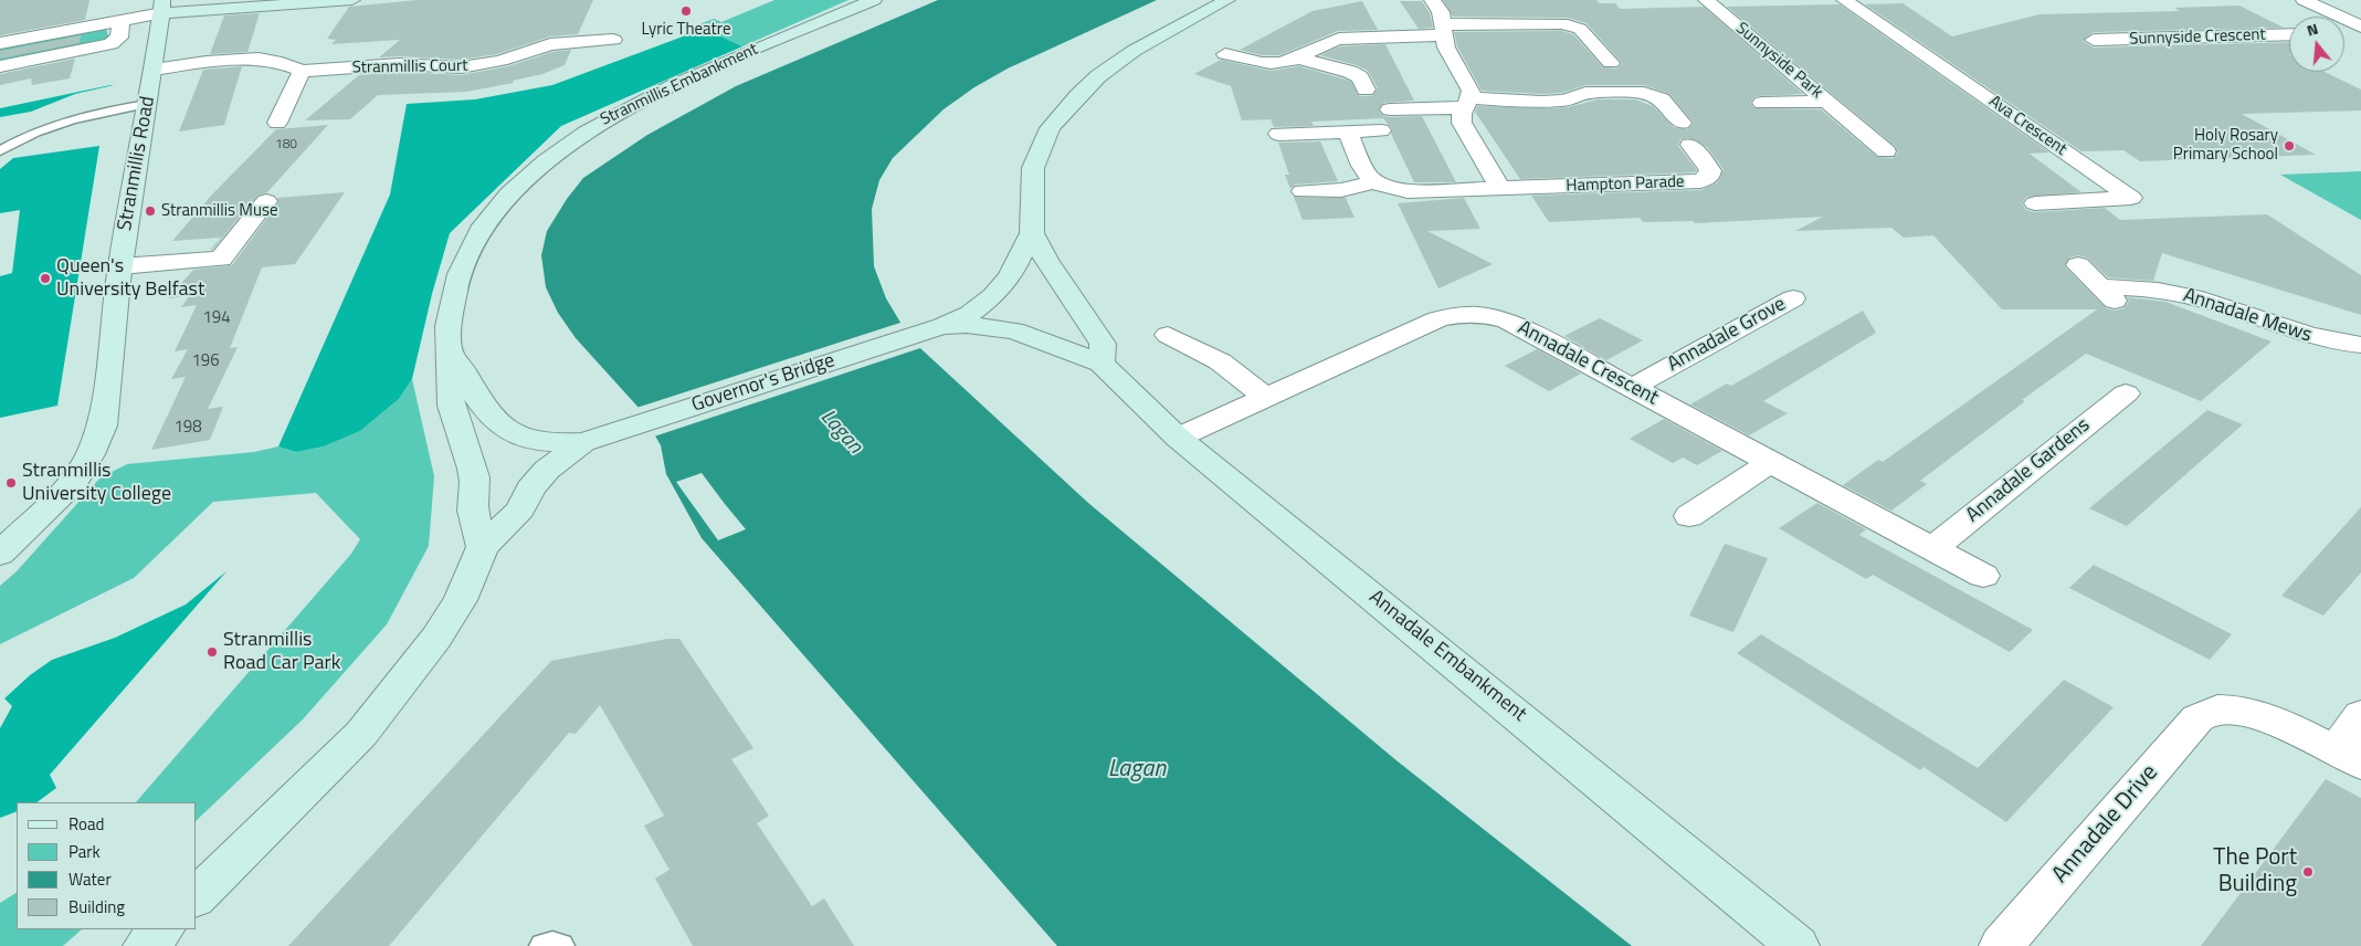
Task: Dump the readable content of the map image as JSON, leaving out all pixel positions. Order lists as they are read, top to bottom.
{
  "streets": {
    "street": [
      "Sunnyside Crescent",
      "Sunnyside Park",
      "Stranmillis Court",
      "Stranmillis Embankment",
      "Ava Crescent",
      "Stranmillis Road",
      "Hampton Parade",
      "Annadale Mews",
      "Annadale Grove",
      "Annadale Crescent",
      "Governor's Bridge",
      "Annadale Gardens",
      "Annadale Embankment",
      "Annadale Drive"
    ]
  },
  "crossings": [
    ["Stranmillis Court", "Stranmillis Road"],
    ["Annadale Grove", "Annadale Crescent"],
    ["Annadale Crescent", "Annadale Gardens"],
    ["Annadale Crescent", "Annadale Embankment"],
    ["Governor's Bridge", "Annadale Embankment"]
  ],
  "water": ["Lagan"],
  "places": [
    "Lyric Theatre",
    "Holy Rosary Primary School",
    "Stranmillis Muse",
    "Queen's University Belfast",
    "Stranmillis University College",
    "Stranmillis Road Car Park",
    "The Port Building"
  ],
  "house_numbers": [
    "180",
    "194",
    "196",
    "198"
  ],
  "legend": [
    "Road",
    "Park",
    "Water",
    "Building"
  ],
  "north": "top"
}
